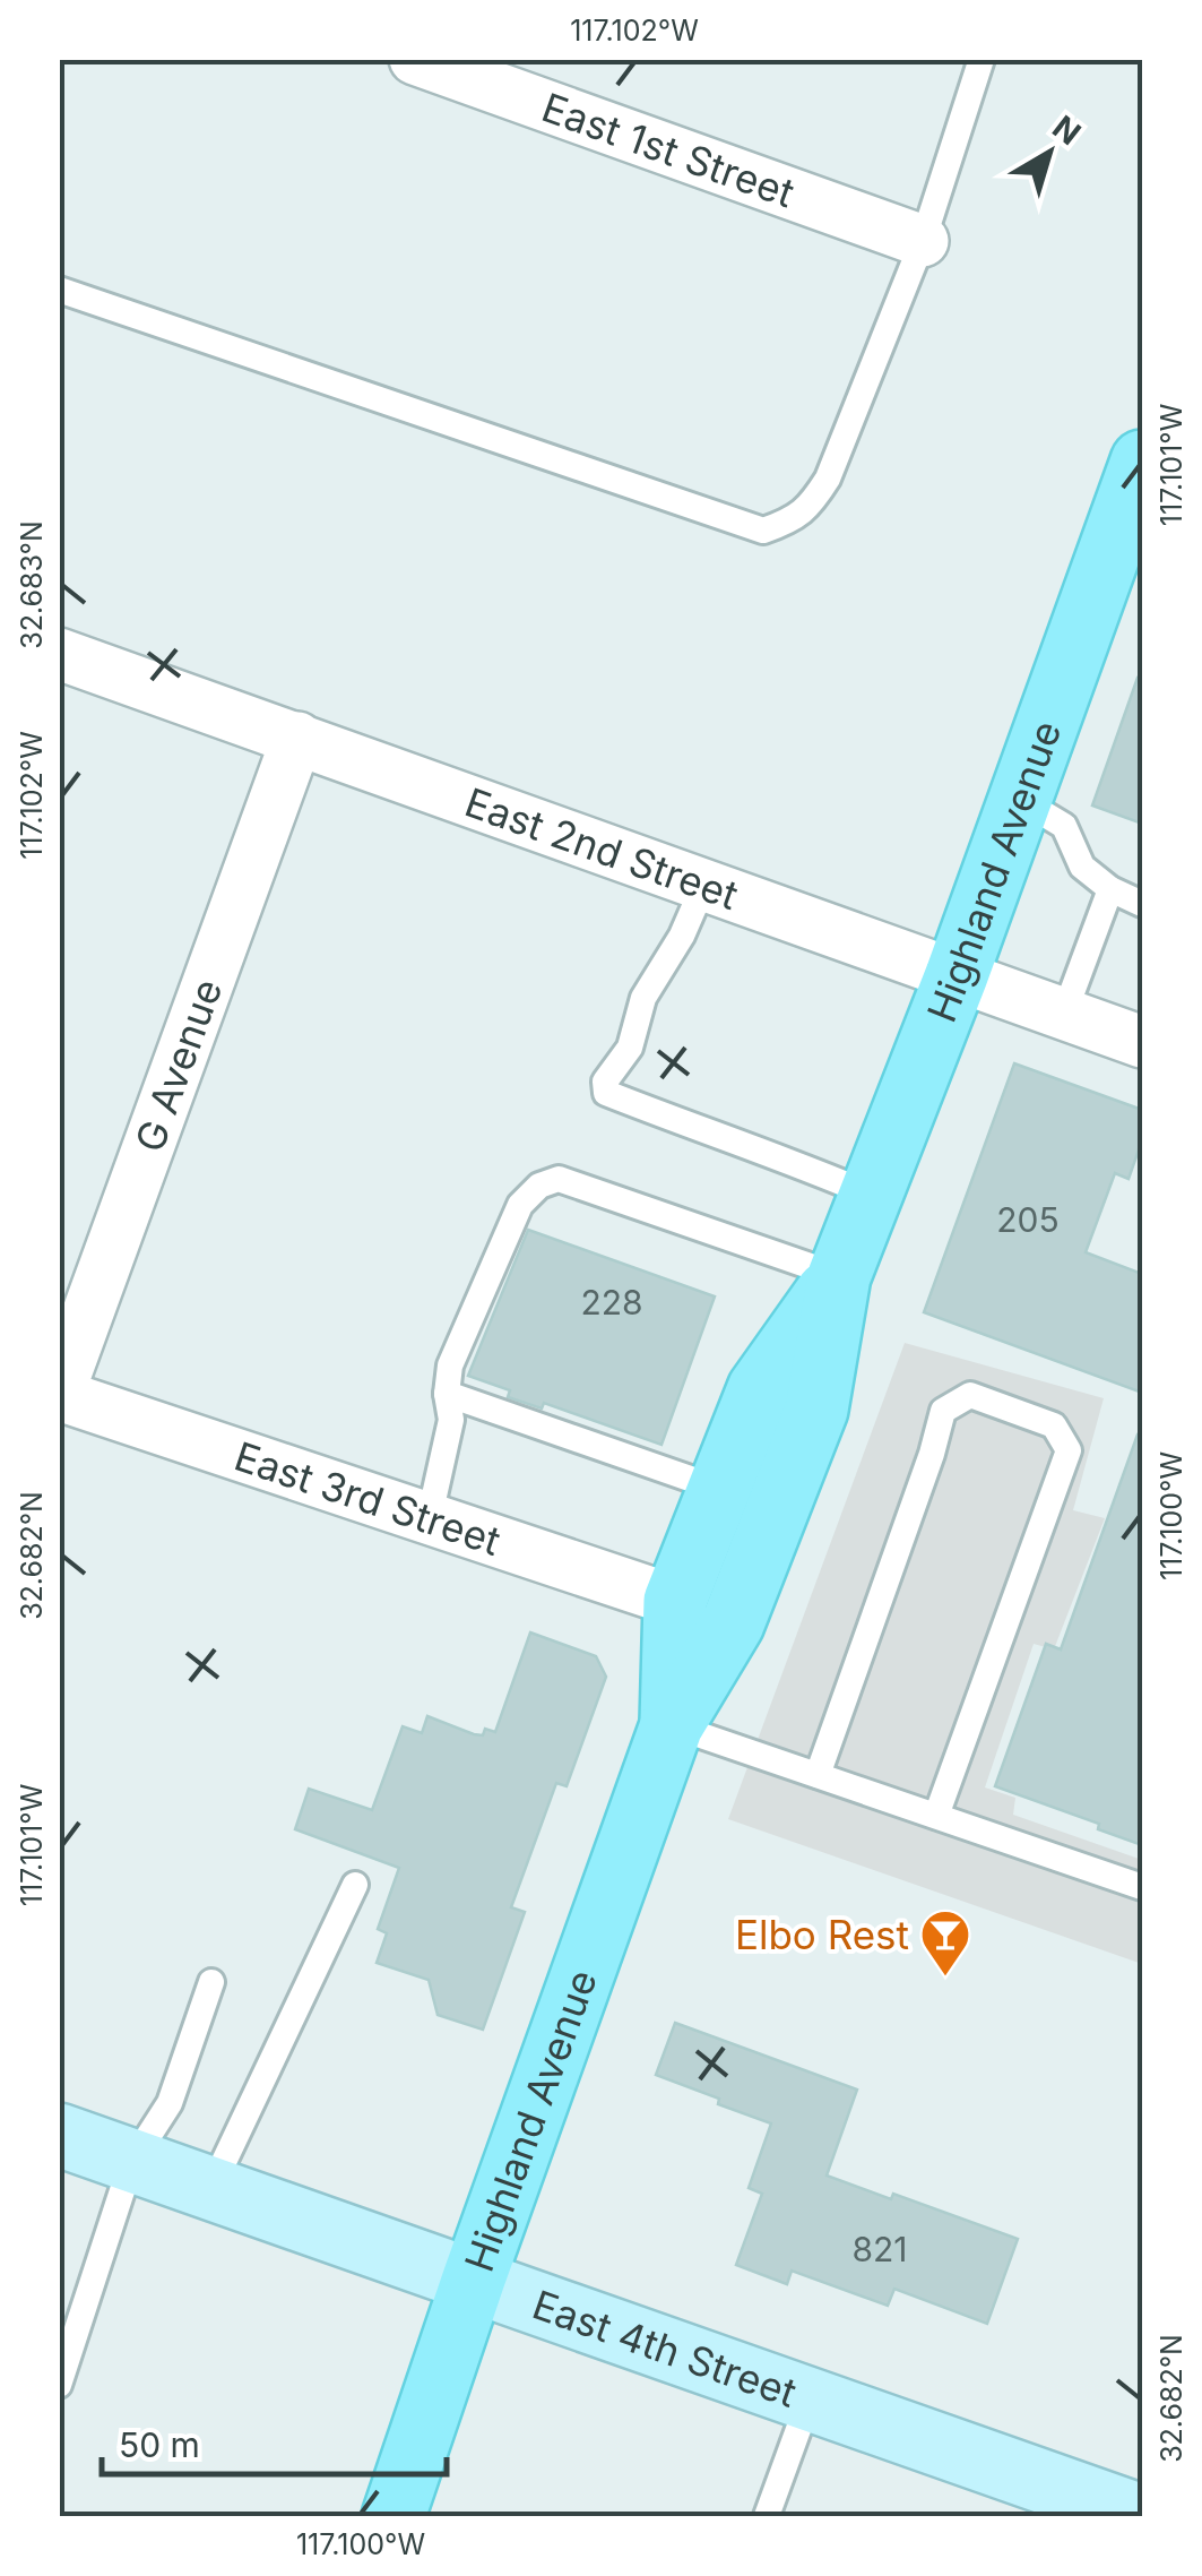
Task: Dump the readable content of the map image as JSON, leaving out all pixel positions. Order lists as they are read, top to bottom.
{
  "streets": {
    "main road": ["Highland Avenue"],
    "street": [
      "East 1st Street",
      "East 2nd Street",
      "G Avenue",
      "East 3rd Street",
      "East 4th Street"
    ]
  },
  "crossings": [
    ["East 2nd Street", "Highland Avenue"],
    ["East 2nd Street", "G Avenue"],
    ["Highland Avenue", "East 3rd Street"],
    ["Highland Avenue", "East 4th Street"],
    ["G Avenue", "East 3rd Street"]
  ],
  "places": {
    "bar": ["Elbo Rest"]
  },
  "house_numbers": ["205", "228", "821"],
  "scale_bar": "50 m",
  "north": "top right",
  "coordinates": [
    "117.102°W",
    "117.101°W",
    "32.683°N",
    "117.100°W",
    "32.682°N"
  ]
}
